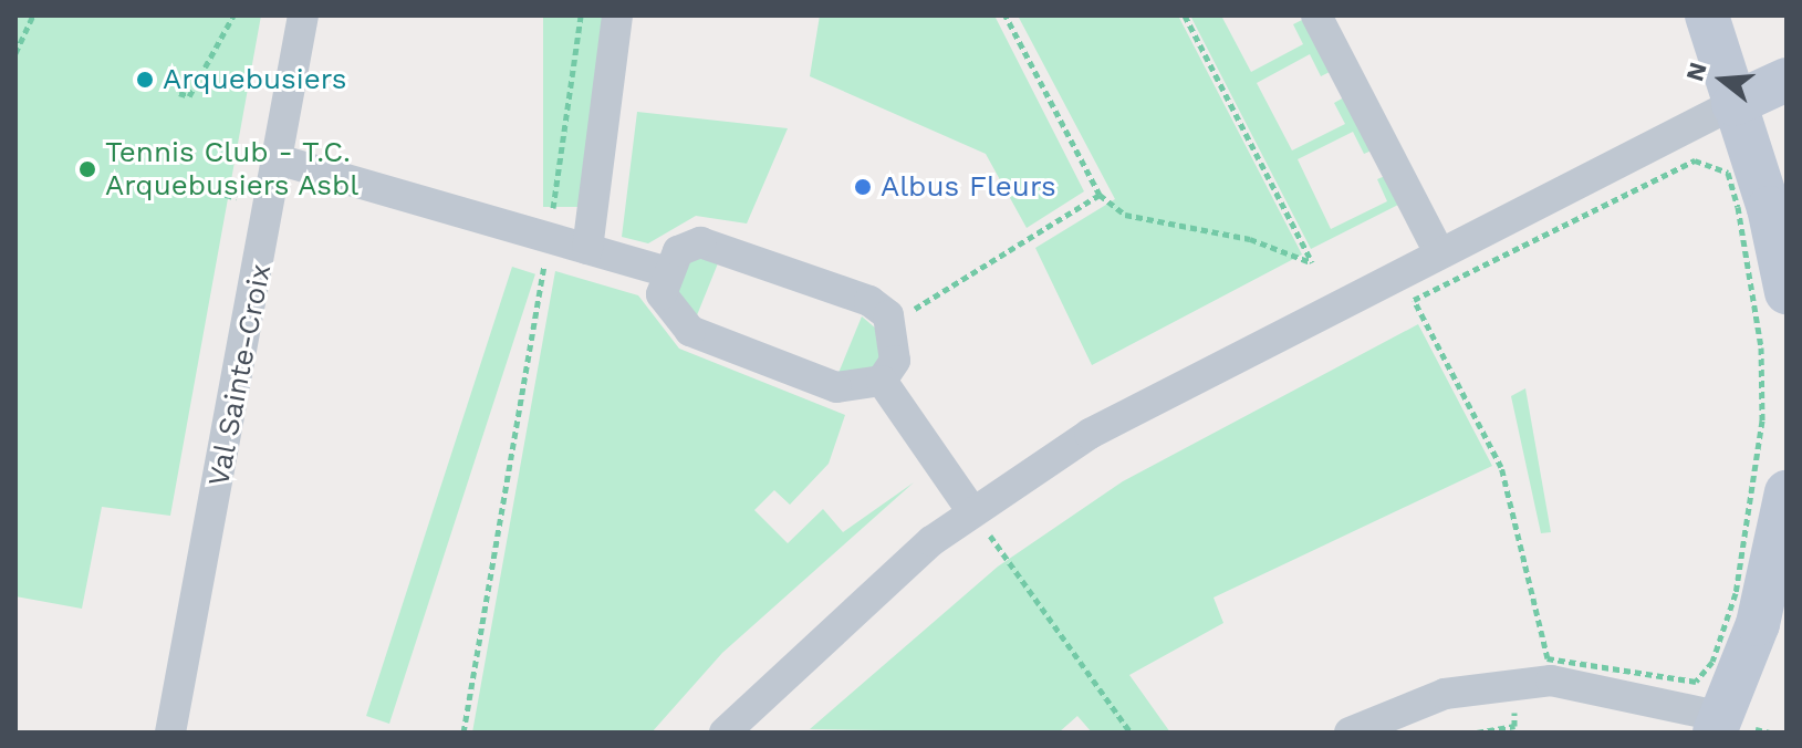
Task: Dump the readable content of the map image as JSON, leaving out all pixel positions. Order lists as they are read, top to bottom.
{
  "streets": {
    "street": ["Val Sainte-Croix"]
  },
  "places": ["Arquebusiers", "Tennis Club - T.C. Arquebusiers Asbl", "Albus Fleurs"],
  "north": "left"
}
